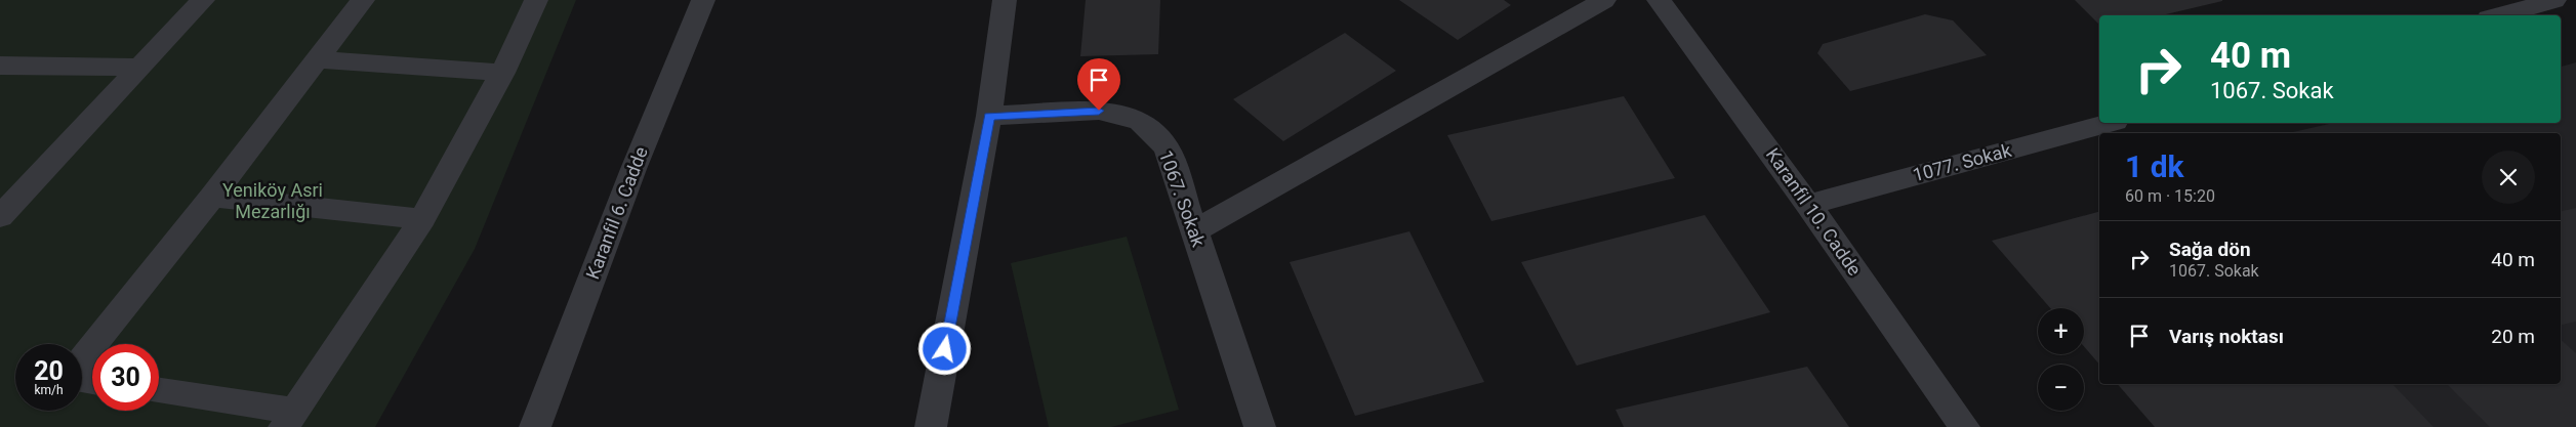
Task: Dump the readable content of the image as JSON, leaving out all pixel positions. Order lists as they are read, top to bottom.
{
  "streets": {
    "street": [
      "1077. Sokak",
      "1067. Sokak",
      "Karanfil 10. Cadde",
      "Karanfil 6. Cadde"
    ]
  },
  "crossings": [
    ["1077. Sokak", "Karanfil 10. Cadde"]
  ],
  "parks": ["Yeniköy Asri Mezarlığı"],
  "page": {
    "turn": ["40 m", "1067. Sokak"],
    "heading": ["1 dk", "60 m · 15:20"],
    "list": [
      {
        "name": "Sağa dön",
        "note": "1067. Sokak",
        "value": "40 m"
      },
      {
        "name": "Varış noktası",
        "value": "20 m"
      }
    ],
    "map_buttons": ["+", "−"],
    "speed": "20 km/h",
    "limit": "30"
  }
}
